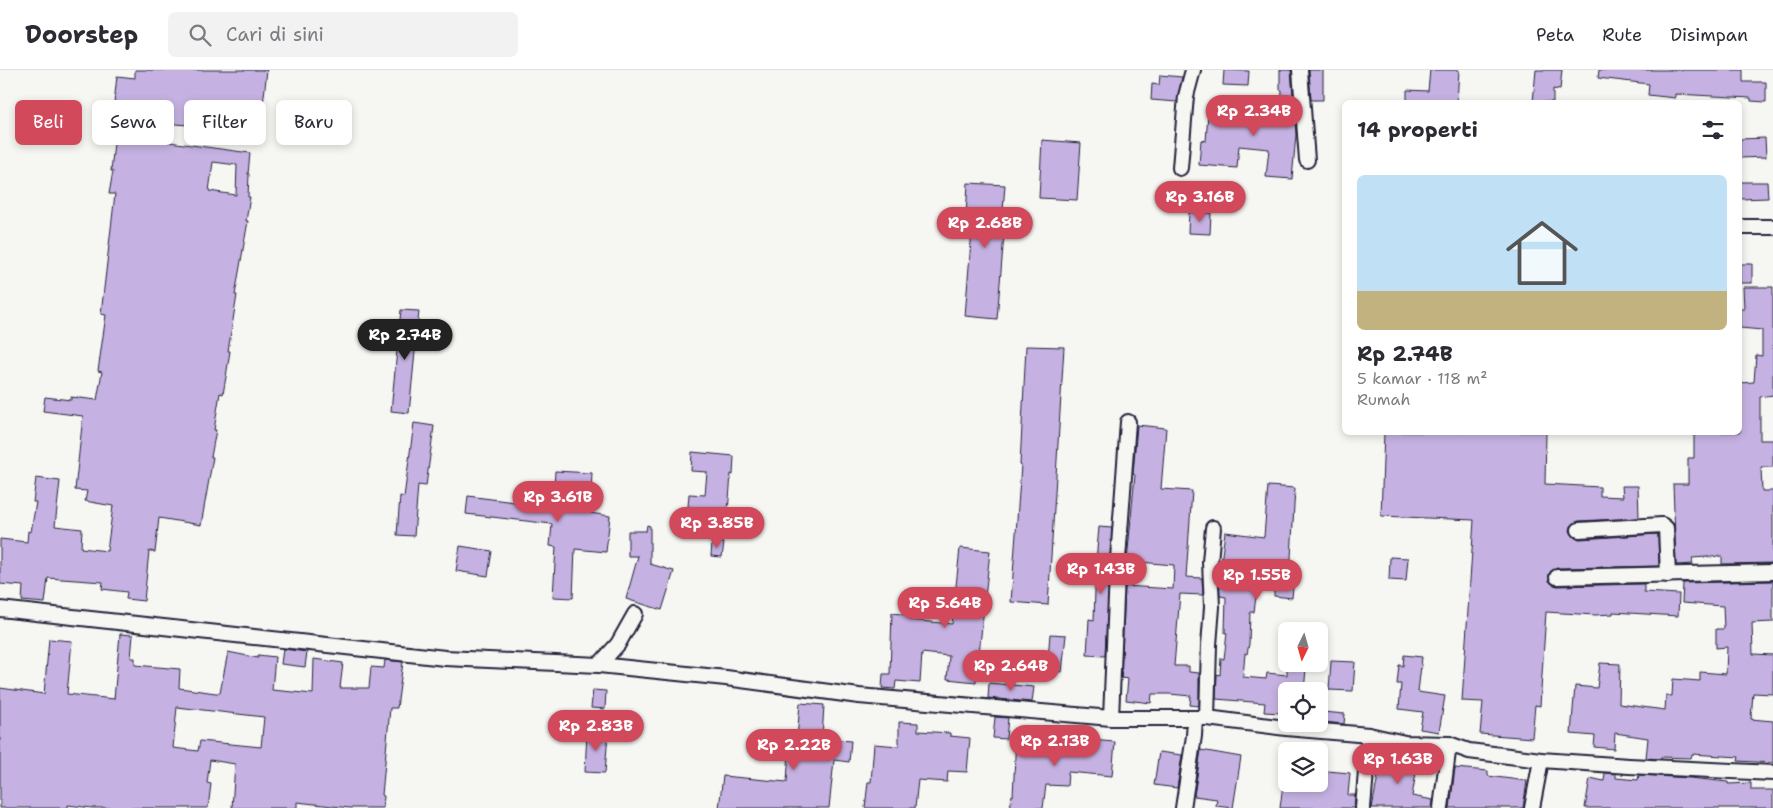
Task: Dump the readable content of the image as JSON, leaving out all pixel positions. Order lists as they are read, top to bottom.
{
  "north": "bottom",
  "page": {
    "header": "Doorstep",
    "search": "Cari di sini",
    "nav": ["Peta", "Rute", "Disimpan"],
    "price": [
      "Rp 2.34B",
      "Rp 3.16B",
      "Rp 2.68B",
      "Rp 2.74B",
      "Rp 3.61B",
      "Rp 3.85B",
      "Rp 1.43B",
      "Rp 1.55B",
      "Rp 5.64B",
      "Rp 2.64B",
      "Rp 2.83B",
      "Rp 2.13B",
      "Rp 2.22B",
      "Rp 1.63B"
    ],
    "chip": [
      "Beli",
      "Sewa",
      "Filter",
      "Baru"
    ],
    "heading": "14 properti",
    "list": [
      {
        "name": "Rp 2.74B",
        "note": "5 kamar · 118 m² · Rumah"
      }
    ]
  }
}
